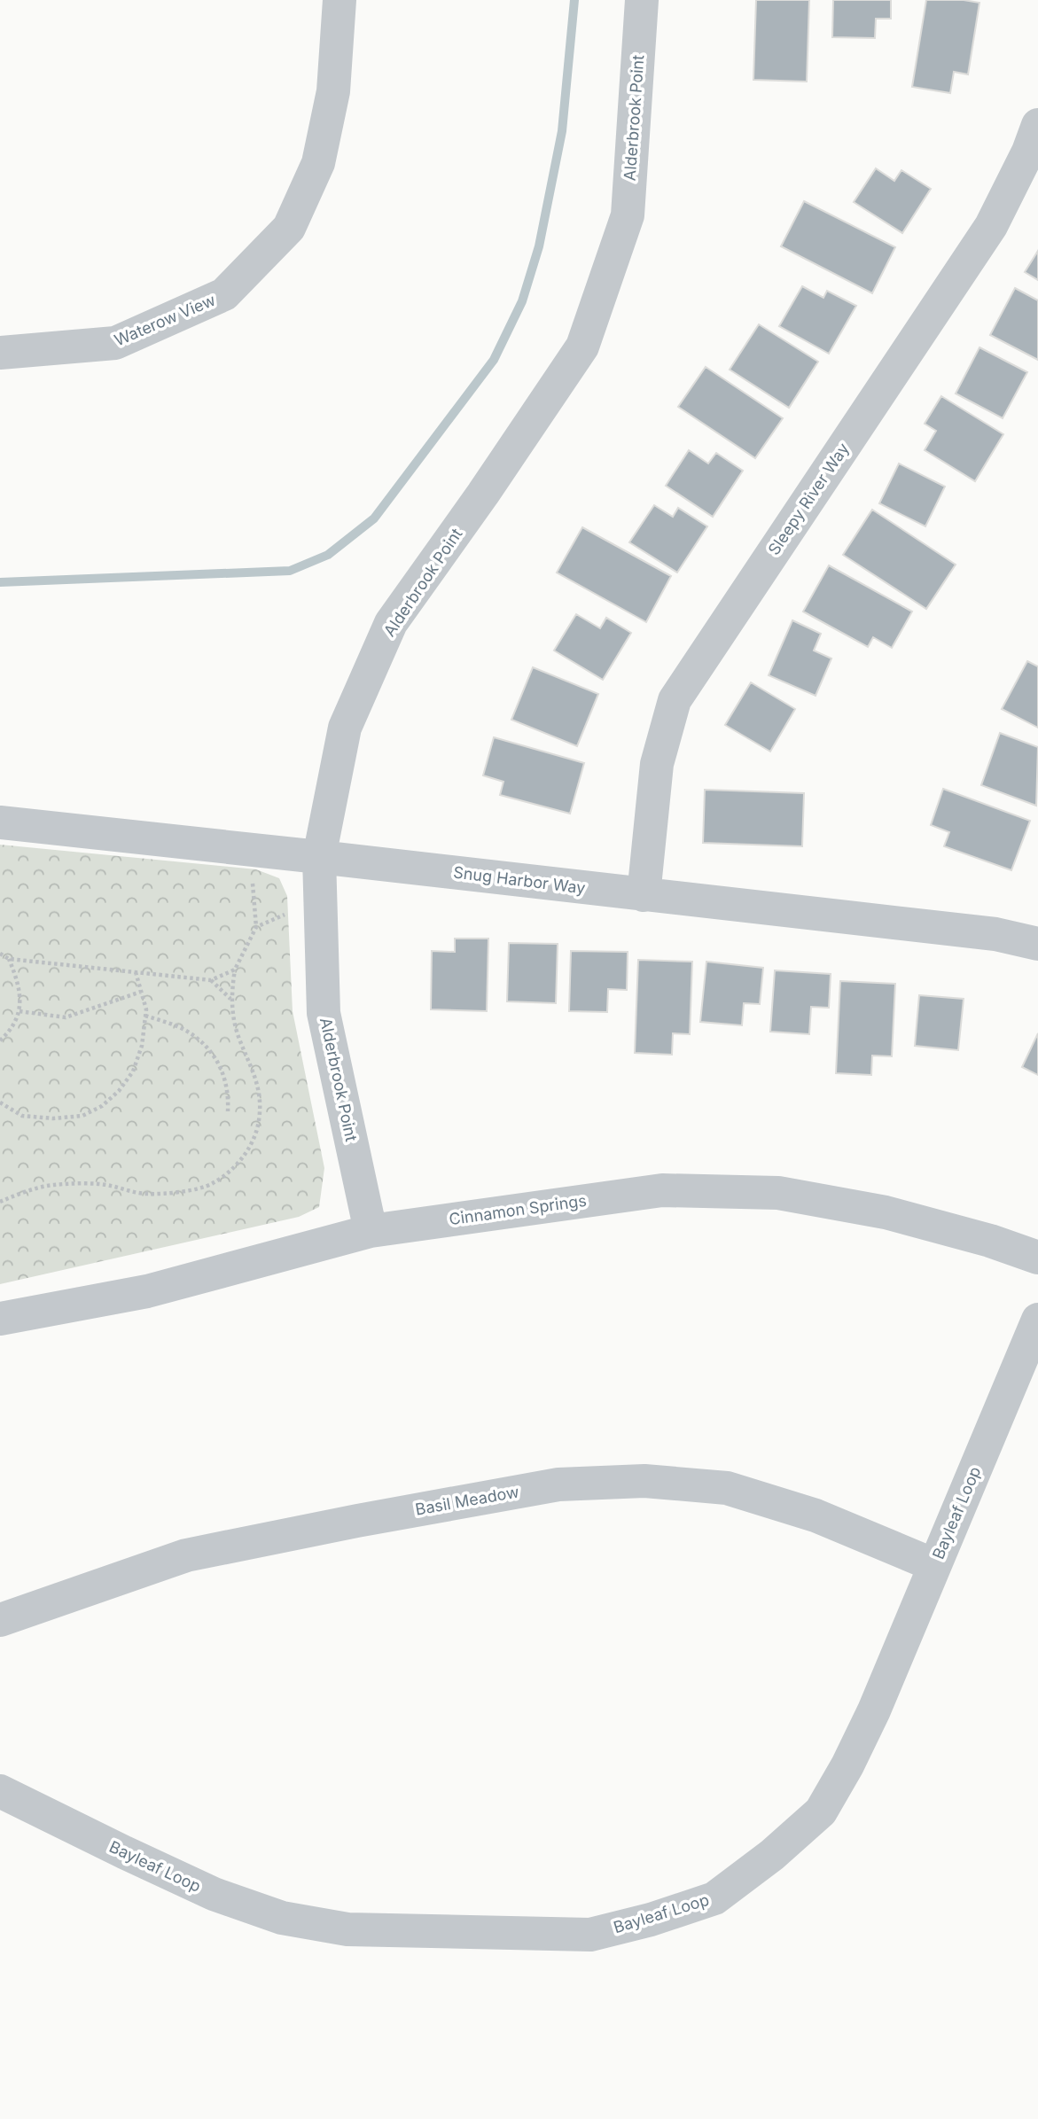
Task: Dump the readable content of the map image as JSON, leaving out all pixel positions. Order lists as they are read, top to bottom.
{
  "streets": {
    "street": [
      "Alderbrook Point",
      "Waterow View",
      "Sleepy River Way",
      "Snug Harbor Way",
      "Cinnamon Springs",
      "Basil Meadow",
      "Bayleaf Loop"
    ]
  },
  "crossings": [
    ["Alderbrook Point", "Snug Harbor Way"],
    ["Alderbrook Point", "Cinnamon Springs"],
    ["Sleepy River Way", "Snug Harbor Way"],
    ["Basil Meadow", "Bayleaf Loop"]
  ]
}
